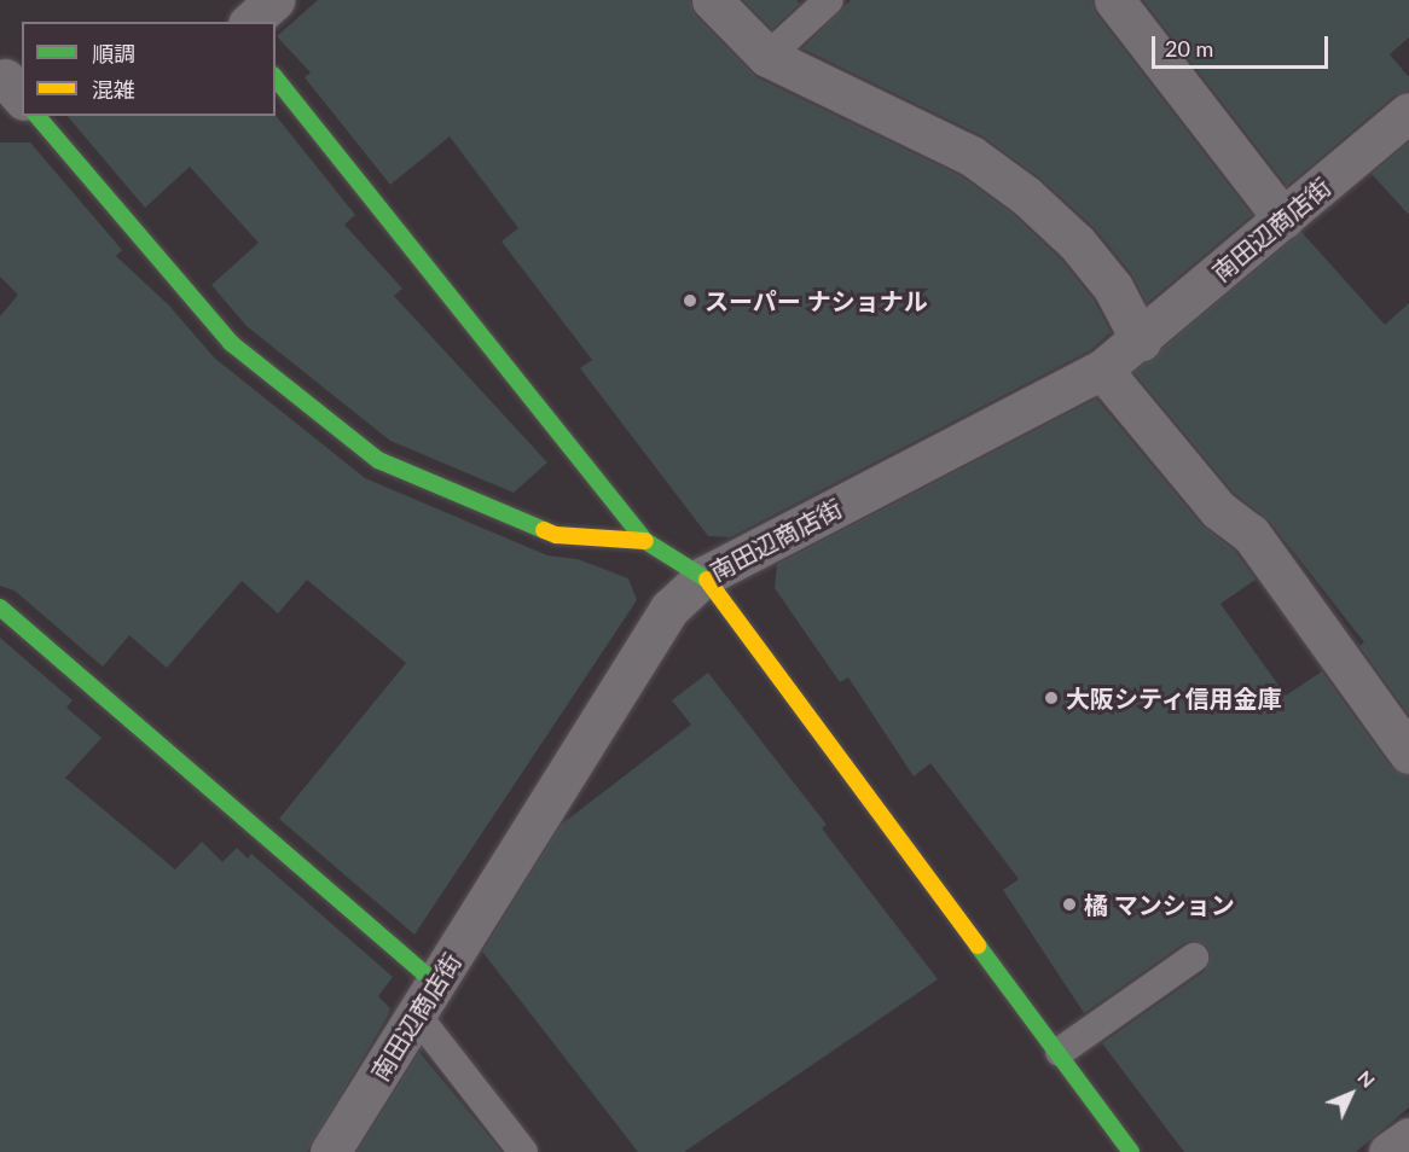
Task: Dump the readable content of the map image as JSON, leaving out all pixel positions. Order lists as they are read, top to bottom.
{
  "streets": {
    "street": ["南田辺商店街"]
  },
  "places": ["スーパー ナショナル", "大阪シティ信用金庫", "橘 マンション"],
  "legend": ["順調", "混雑"],
  "scale_bar": "20 m",
  "north": "top right"
}
